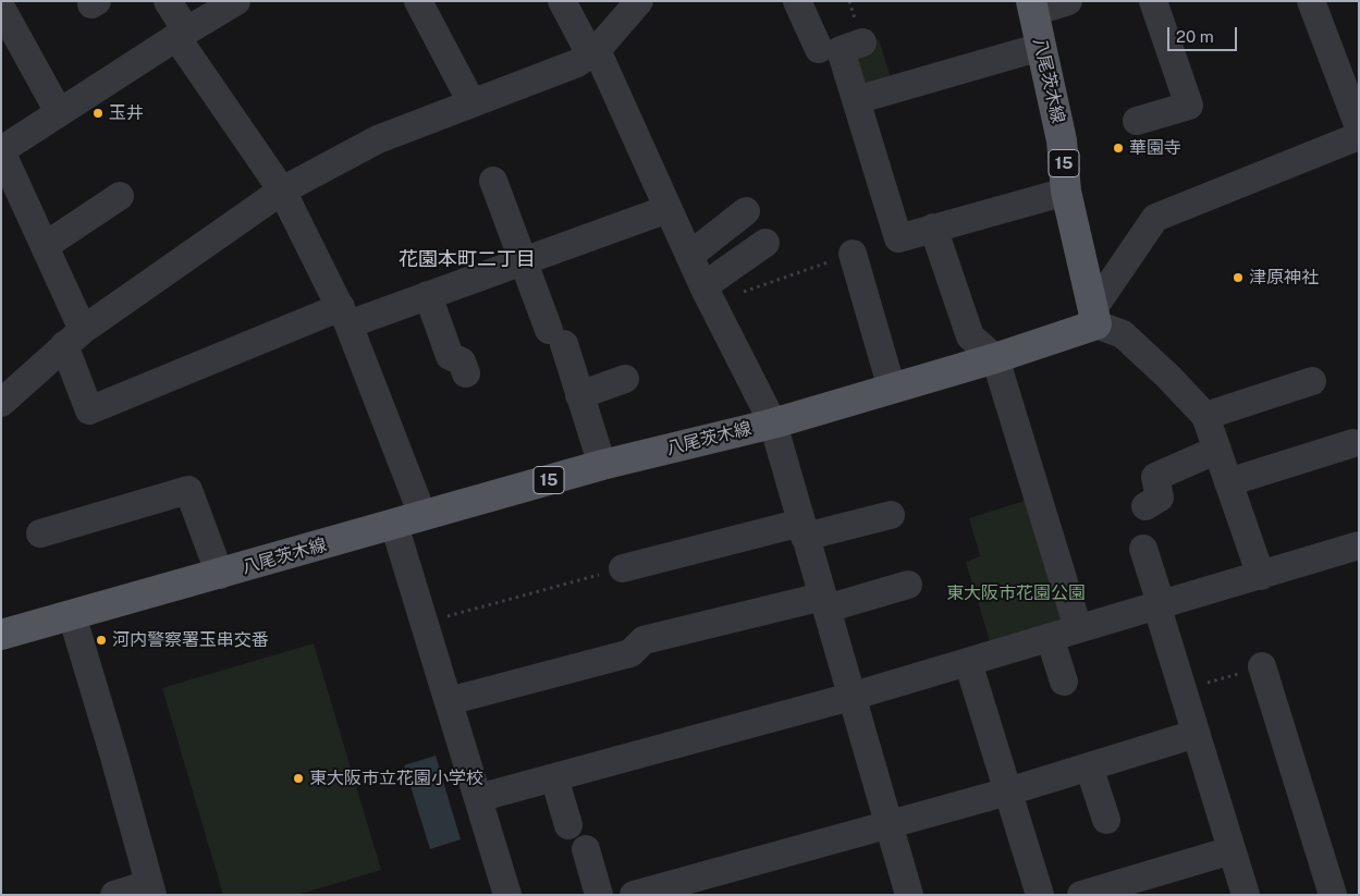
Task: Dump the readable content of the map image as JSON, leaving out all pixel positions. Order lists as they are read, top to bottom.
{
  "streets": {
    "main road": ["八尾茨木線", "15"]
  },
  "districts": ["花園本町二丁目"],
  "parks": ["東大阪市花園公園"],
  "places": [
    "玉井",
    "華園寺",
    "津原神社",
    "河内警察署玉串交番",
    "東大阪市立花園小学校"
  ],
  "scale_bar": "20 m"
}
